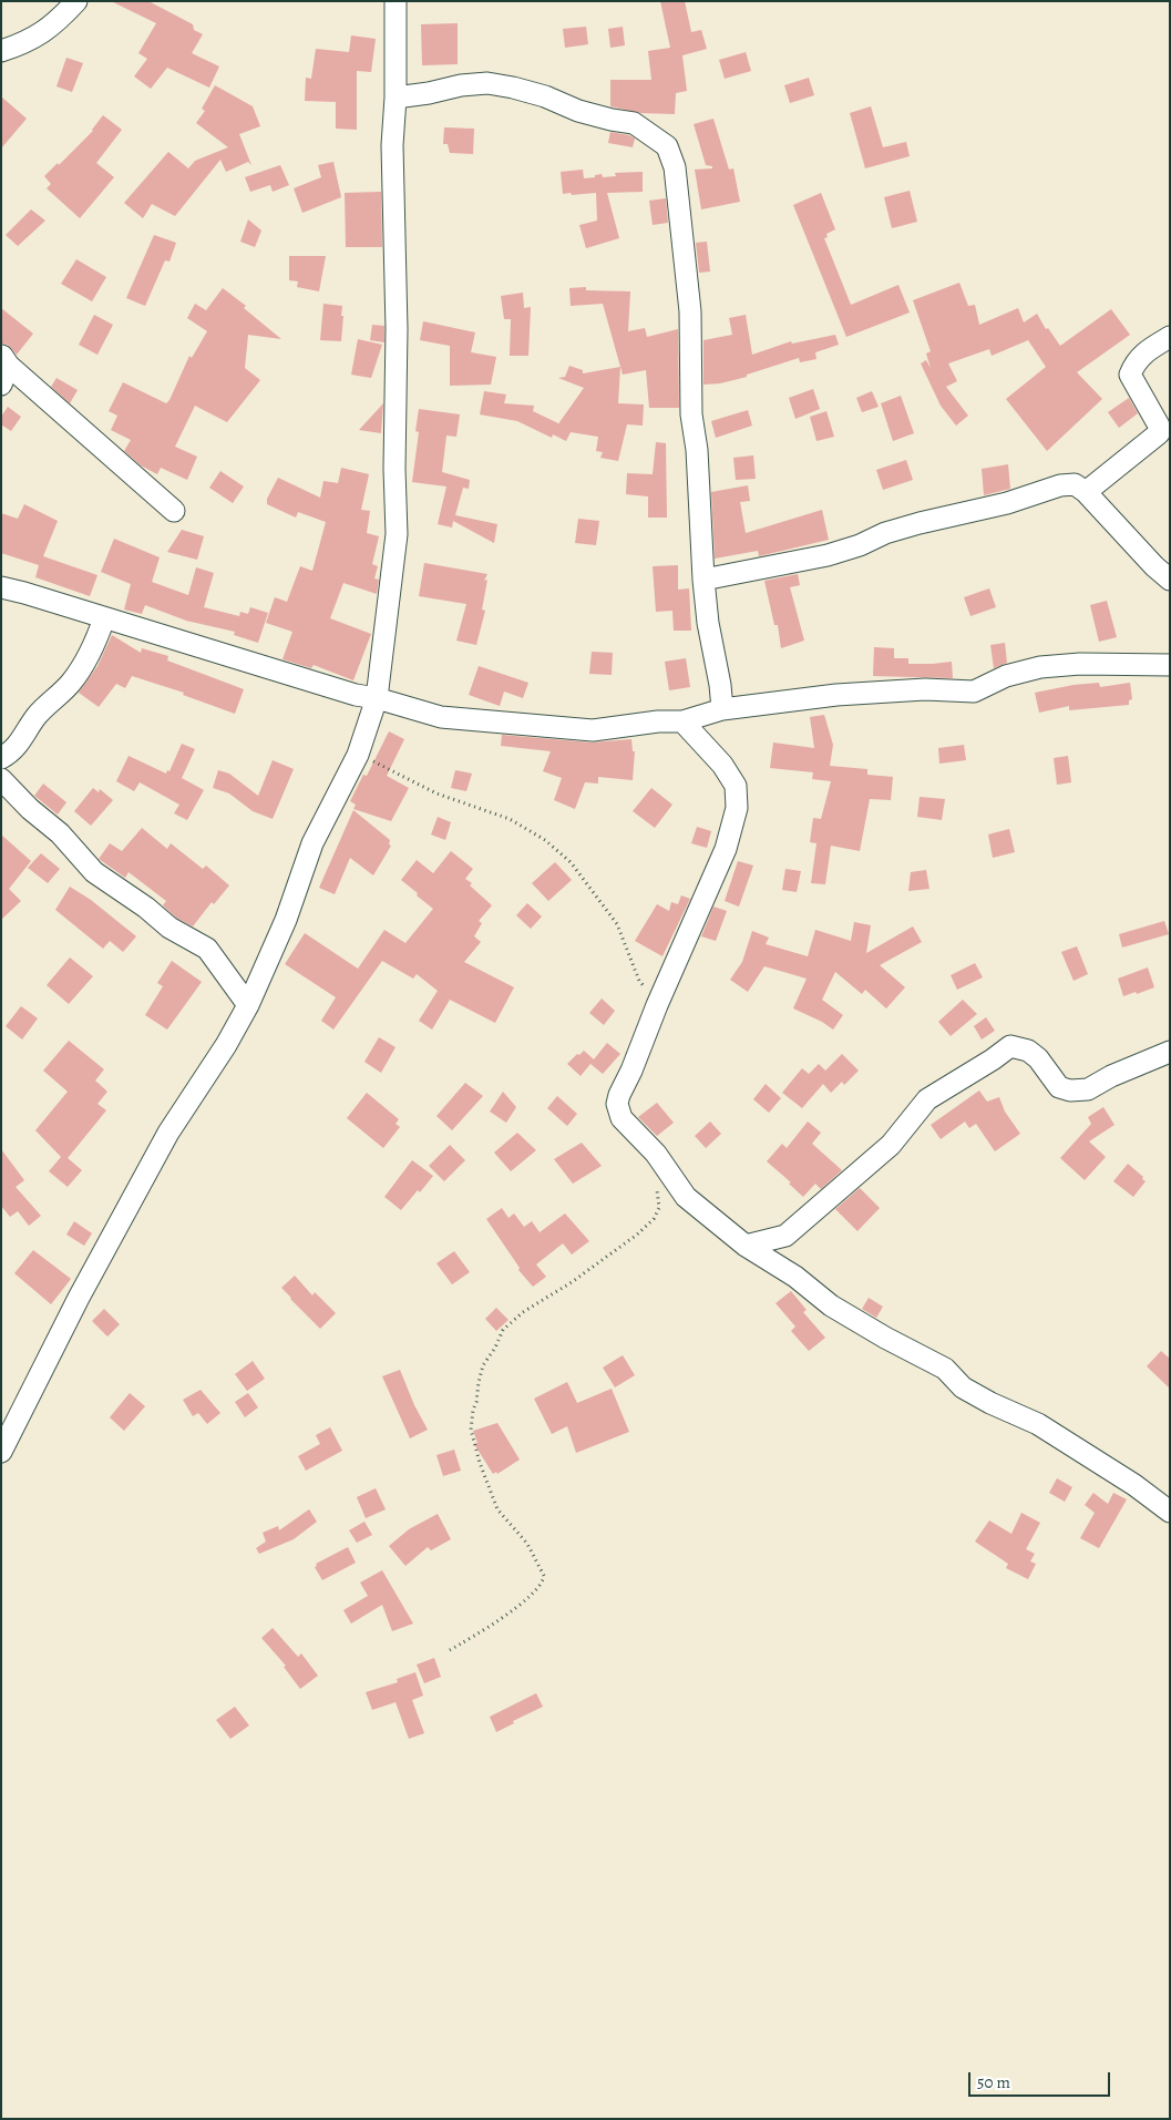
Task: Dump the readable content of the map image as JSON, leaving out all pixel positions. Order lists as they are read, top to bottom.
{
  "scale_bar": "50 m"
}
